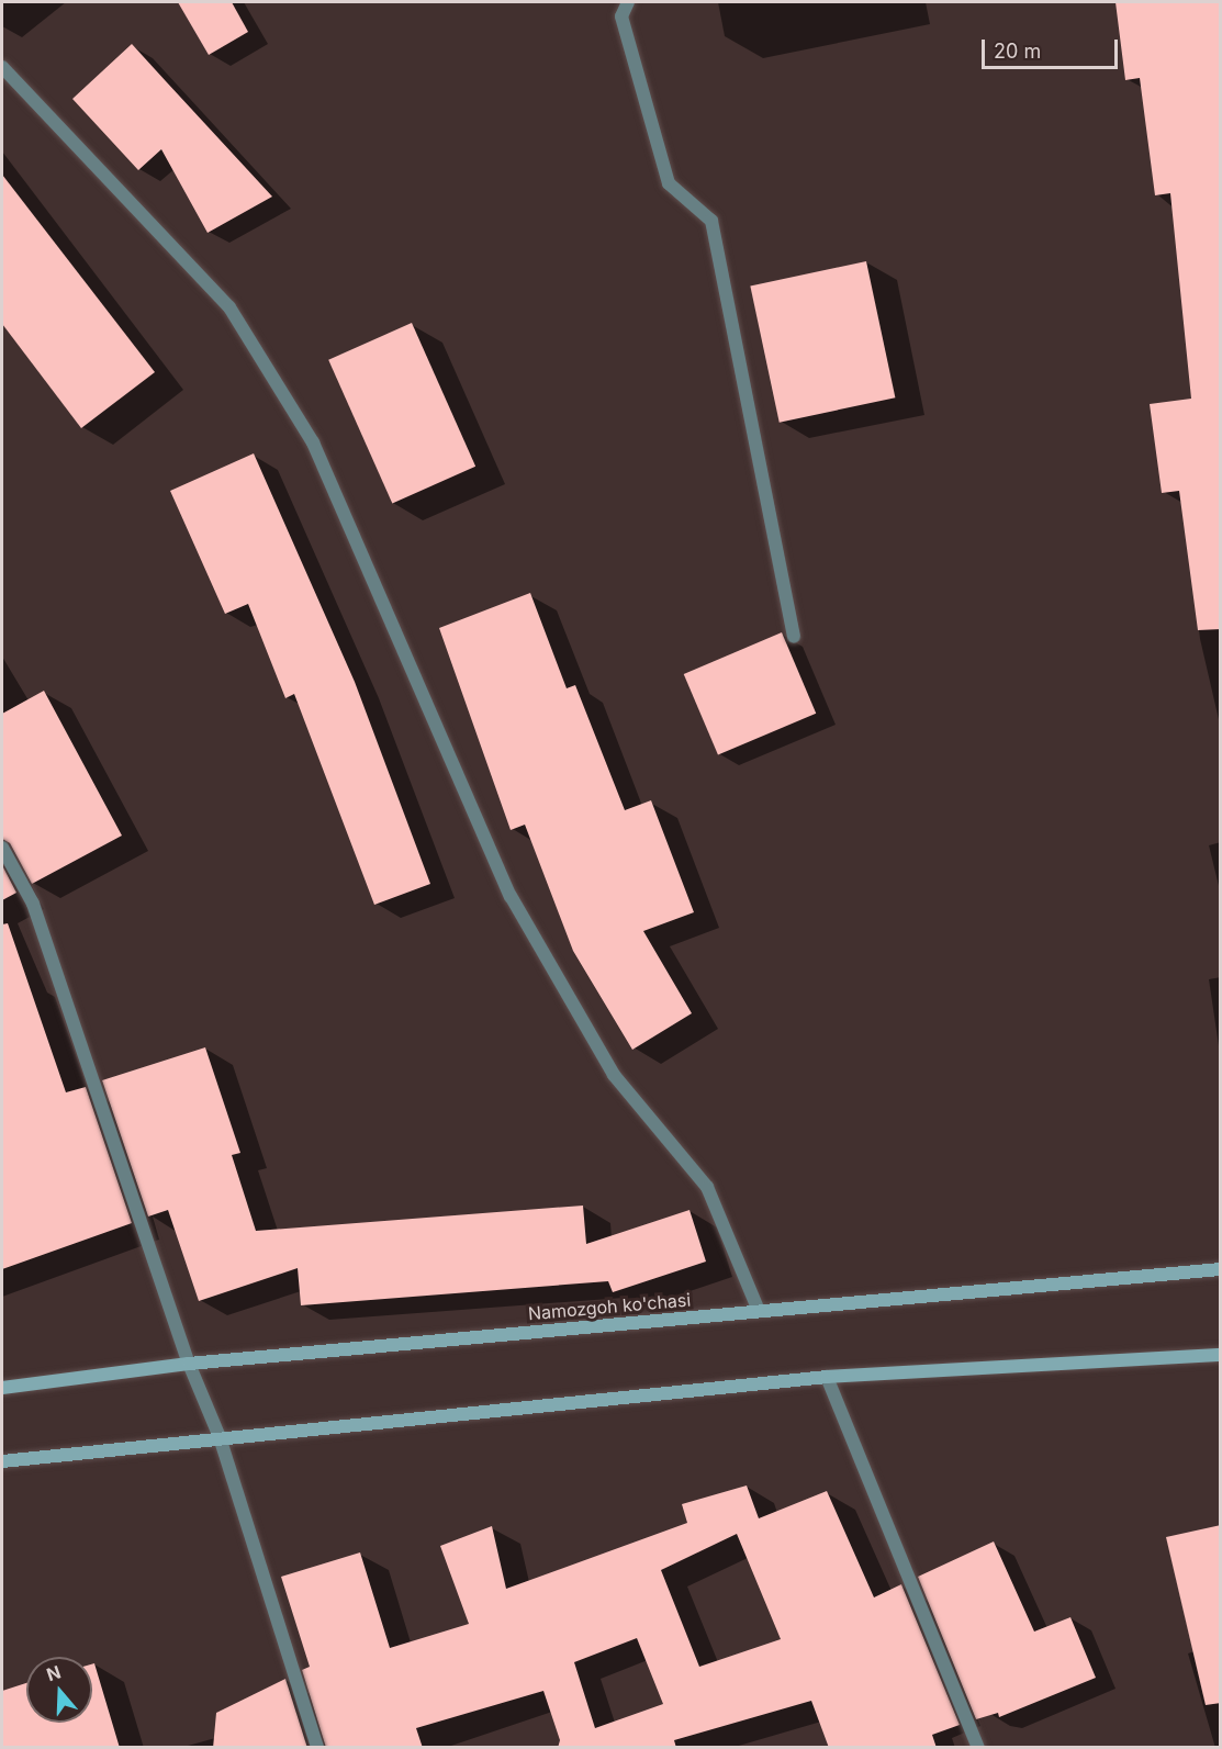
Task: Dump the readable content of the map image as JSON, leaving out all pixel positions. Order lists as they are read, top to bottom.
{
  "streets": {
    "main road": ["Namozgoh ko'chasi"]
  },
  "scale_bar": "20 m",
  "north": "top"
}
